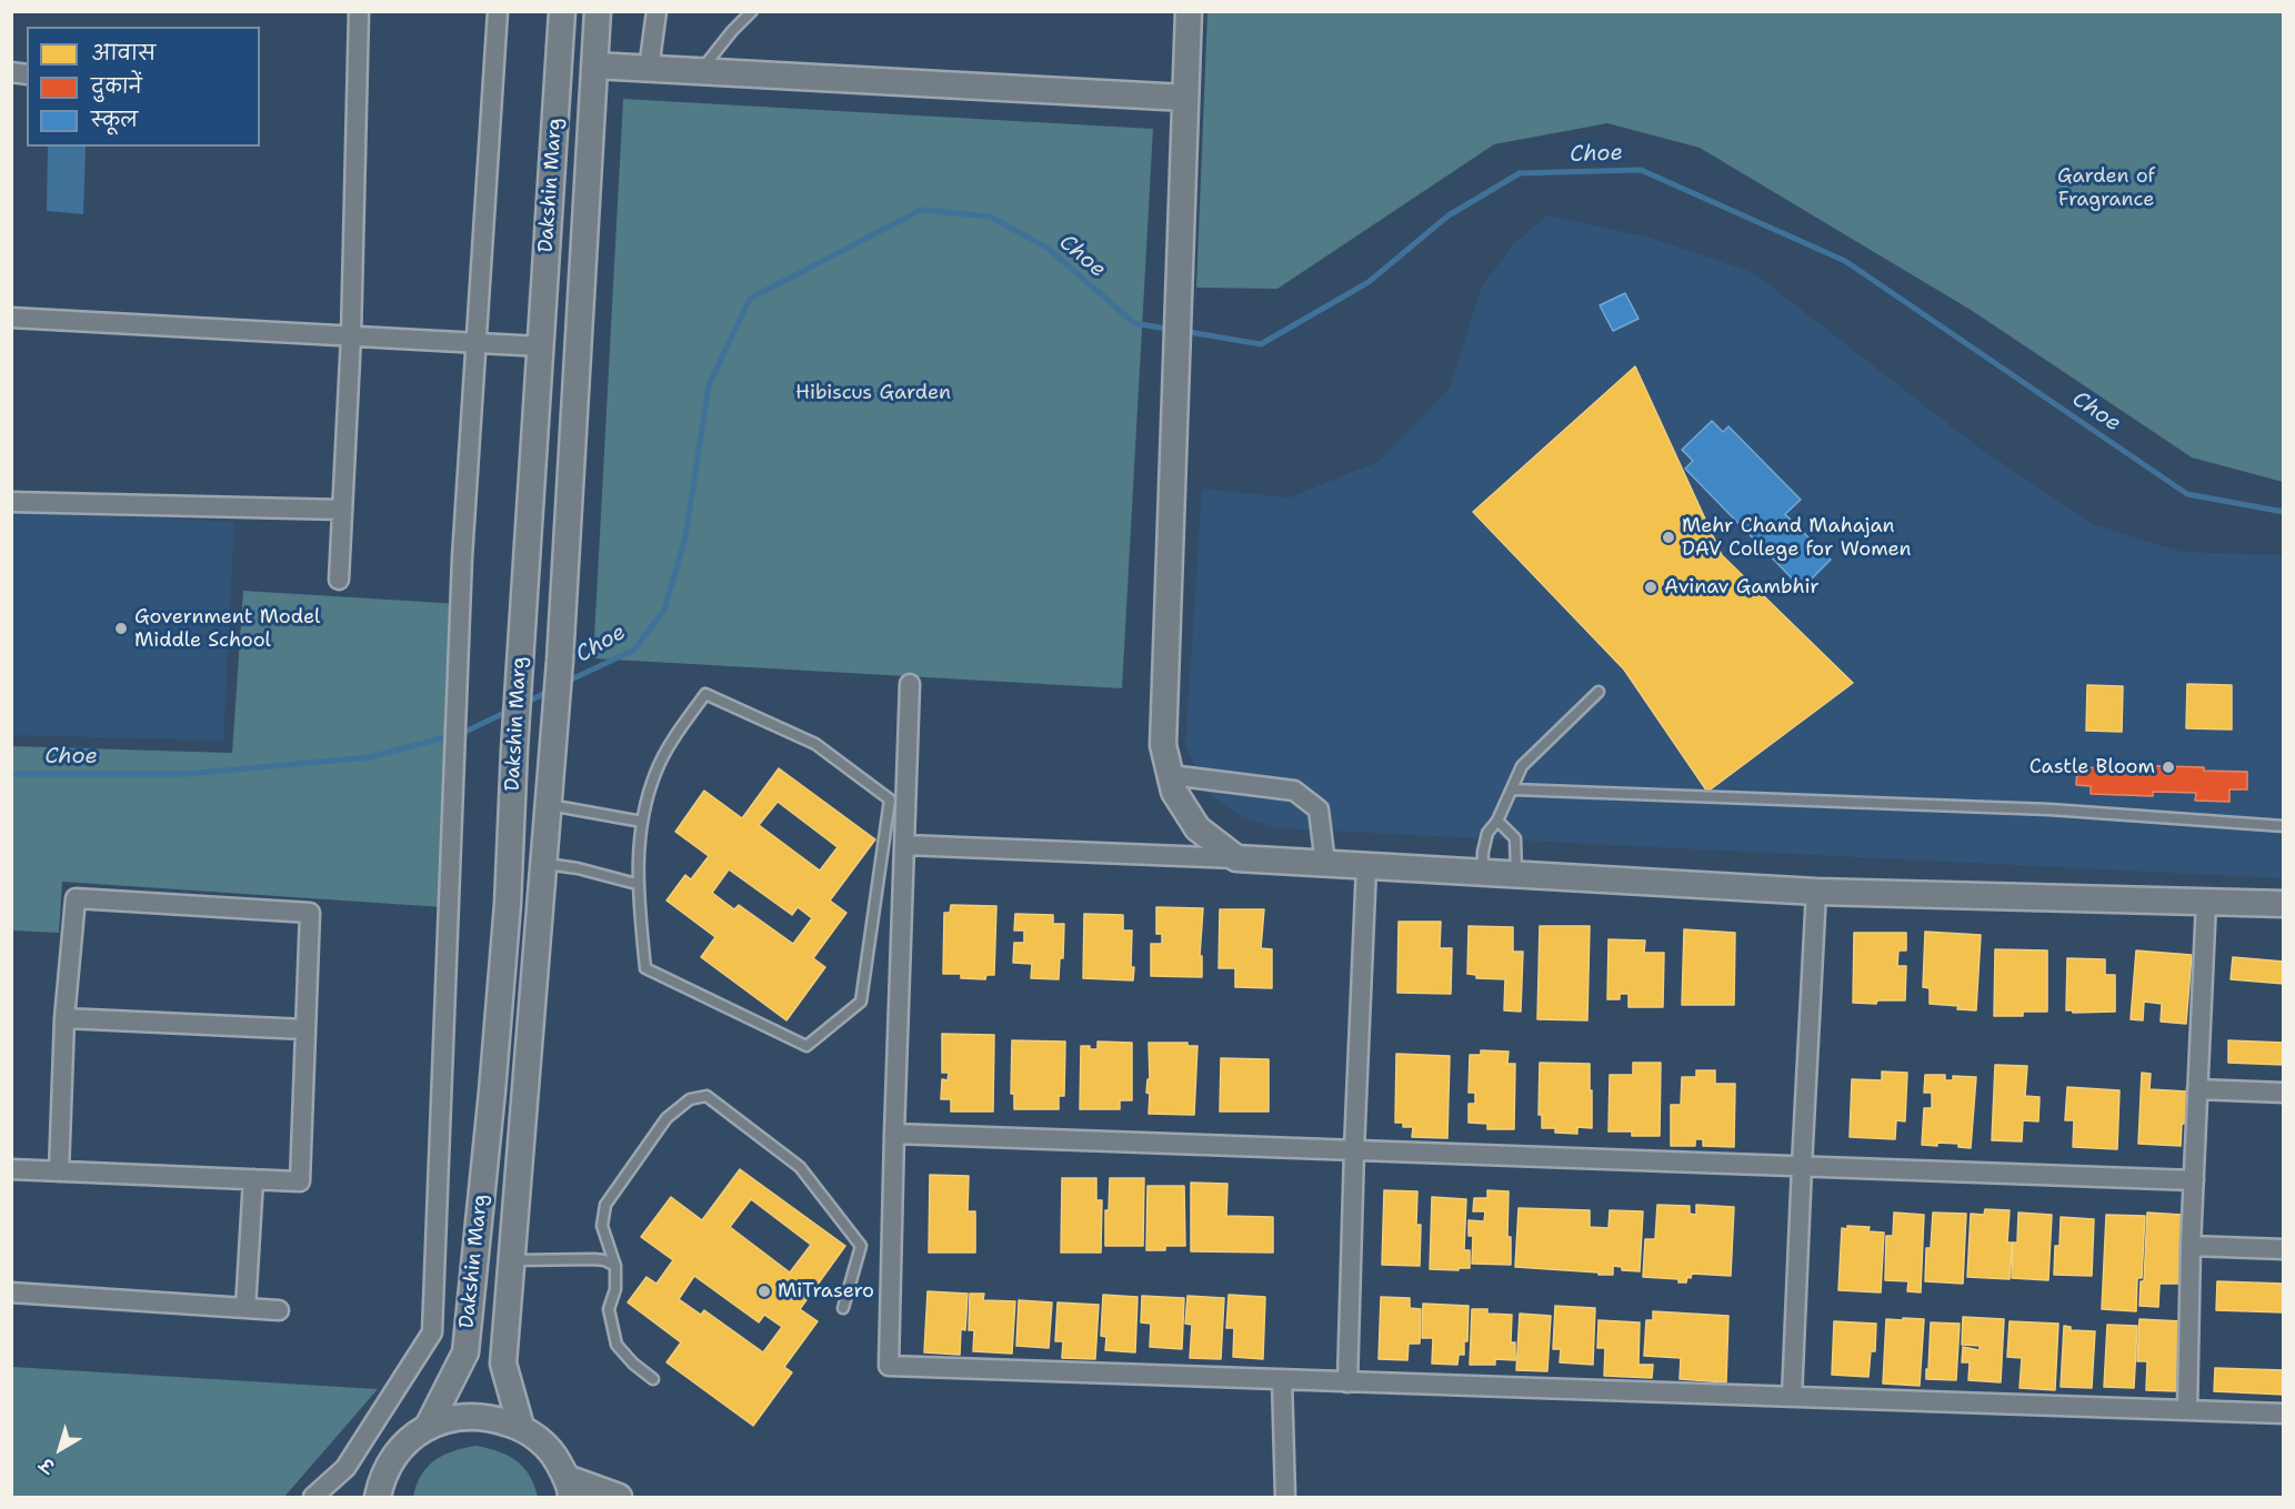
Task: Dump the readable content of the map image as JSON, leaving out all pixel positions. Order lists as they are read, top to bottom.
{
  "streets": {
    "main road": ["Dakshin Marg"]
  },
  "water": ["Choe"],
  "parks": ["Garden of Fragrance", "Hibiscus Garden"],
  "places": [
    "Mehr Chand Mahajan DAV College for Women",
    "Avinav Gambhir",
    "Government Model Middle School",
    "Castle Bloom",
    "MiTrasero"
  ],
  "legend": ["आवास", "दुकानें", "स्कूल"],
  "north": "bottom left"
}
